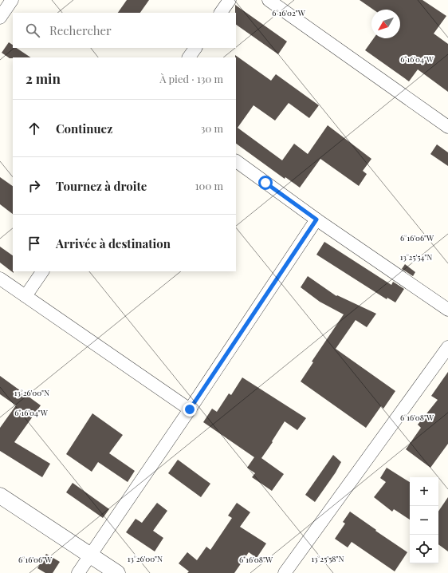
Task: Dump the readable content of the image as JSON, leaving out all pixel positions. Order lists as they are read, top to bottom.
{
  "north": "bottom left",
  "page": {
    "search": "Rechercher",
    "heading": ["2 min", "À pied · 130 m"],
    "list": [
      ["Continuez", "30 m"],
      ["Tournez à droite", "100 m"],
      "Arrivée à destination"
    ],
    "map_buttons": ["+", "−"]
  },
  "coordinates": [
    "6°16'02\"W",
    "6°16'04\"W",
    "6°16'06\"W",
    "13°25'54\"N",
    "13°26'00\"N",
    "6°16'08\"W",
    "13°25'58\"N"
  ]
}
